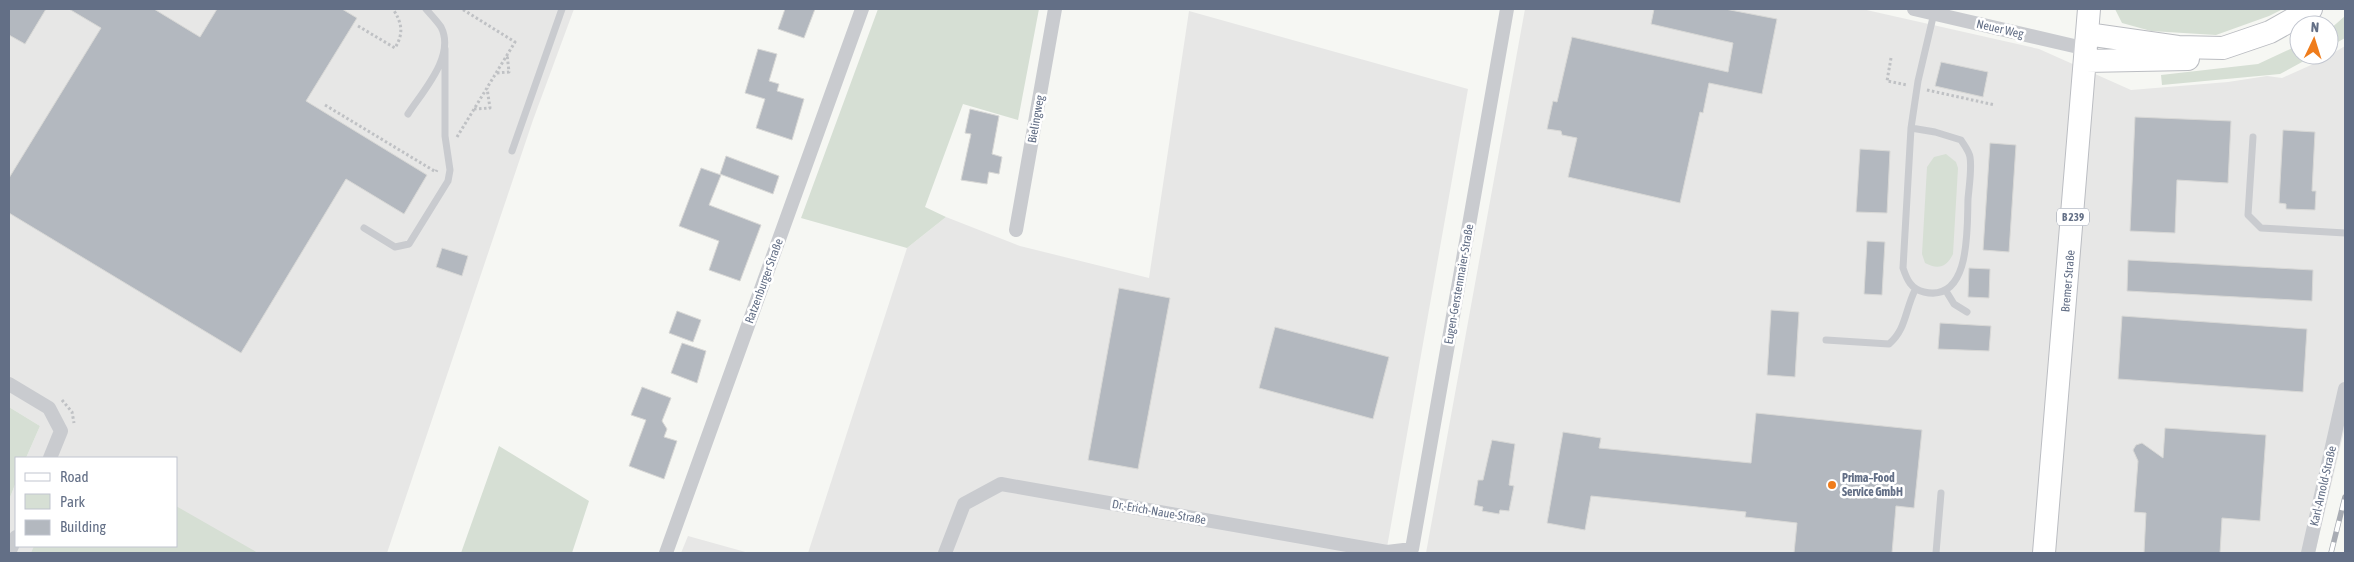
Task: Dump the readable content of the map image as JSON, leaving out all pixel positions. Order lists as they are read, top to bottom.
{
  "streets": {
    "main road": ["B 239", "Bremer Straße"],
    "street": [
      "Neuer Weg",
      "Bielingweg",
      "Ratzenburger Straße",
      "Eugen-Gerstenmaier-Straße",
      "Karl-Arnold-Straße",
      "Dr.-Erich-Naue-Straße"
    ]
  },
  "crossings": [
    ["Neuer Weg", "Bremer Straße"],
    ["Eugen-Gerstenmaier-Straße", "Dr.-Erich-Naue-Straße"]
  ],
  "places": ["Prima–Food Service GmbH"],
  "legend": ["Road", "Park", "Building"],
  "north": "top"
}
